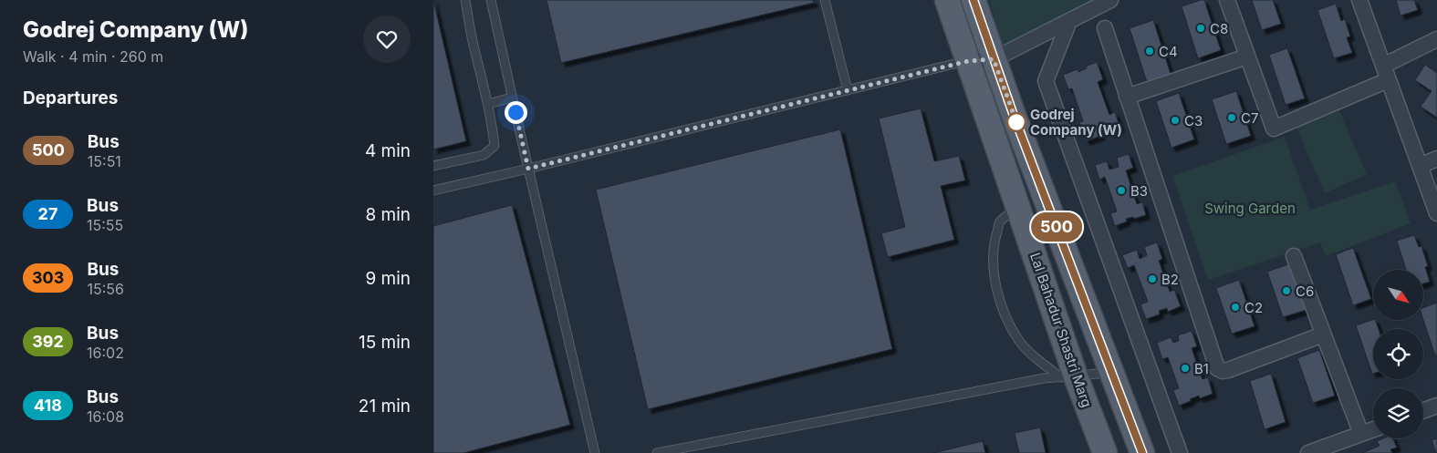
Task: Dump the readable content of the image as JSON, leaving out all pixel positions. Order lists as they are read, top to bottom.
{
  "streets": {
    "main road": ["Lal Bahadur Shastri Marg"]
  },
  "parks": ["Swing Garden"],
  "places": [
    "C8",
    "C4",
    "C7",
    "C3",
    "Godrej Company (W)",
    "B3",
    "B2",
    "C6",
    "C2",
    "B1"
  ],
  "lines": ["bus line 500"],
  "north": "bottom right",
  "page": {
    "heading": [
      ["Godrej Company (W)", "Walk · 4 min · 260 m"],
      "Departures"
    ],
    "on_map": "500",
    "list": [
      {
        "mark": "500",
        "name": "Bus",
        "note": "15:51",
        "value": "4 min"
      },
      {
        "mark": "27",
        "name": "Bus",
        "note": "15:55",
        "value": "8 min"
      },
      {
        "mark": "303",
        "name": "Bus",
        "note": "15:56",
        "value": "9 min"
      },
      {
        "mark": "392",
        "name": "Bus",
        "note": "16:02",
        "value": "15 min"
      },
      {
        "mark": "418",
        "name": "Bus",
        "note": "16:08",
        "value": "21 min"
      }
    ]
  }
}
